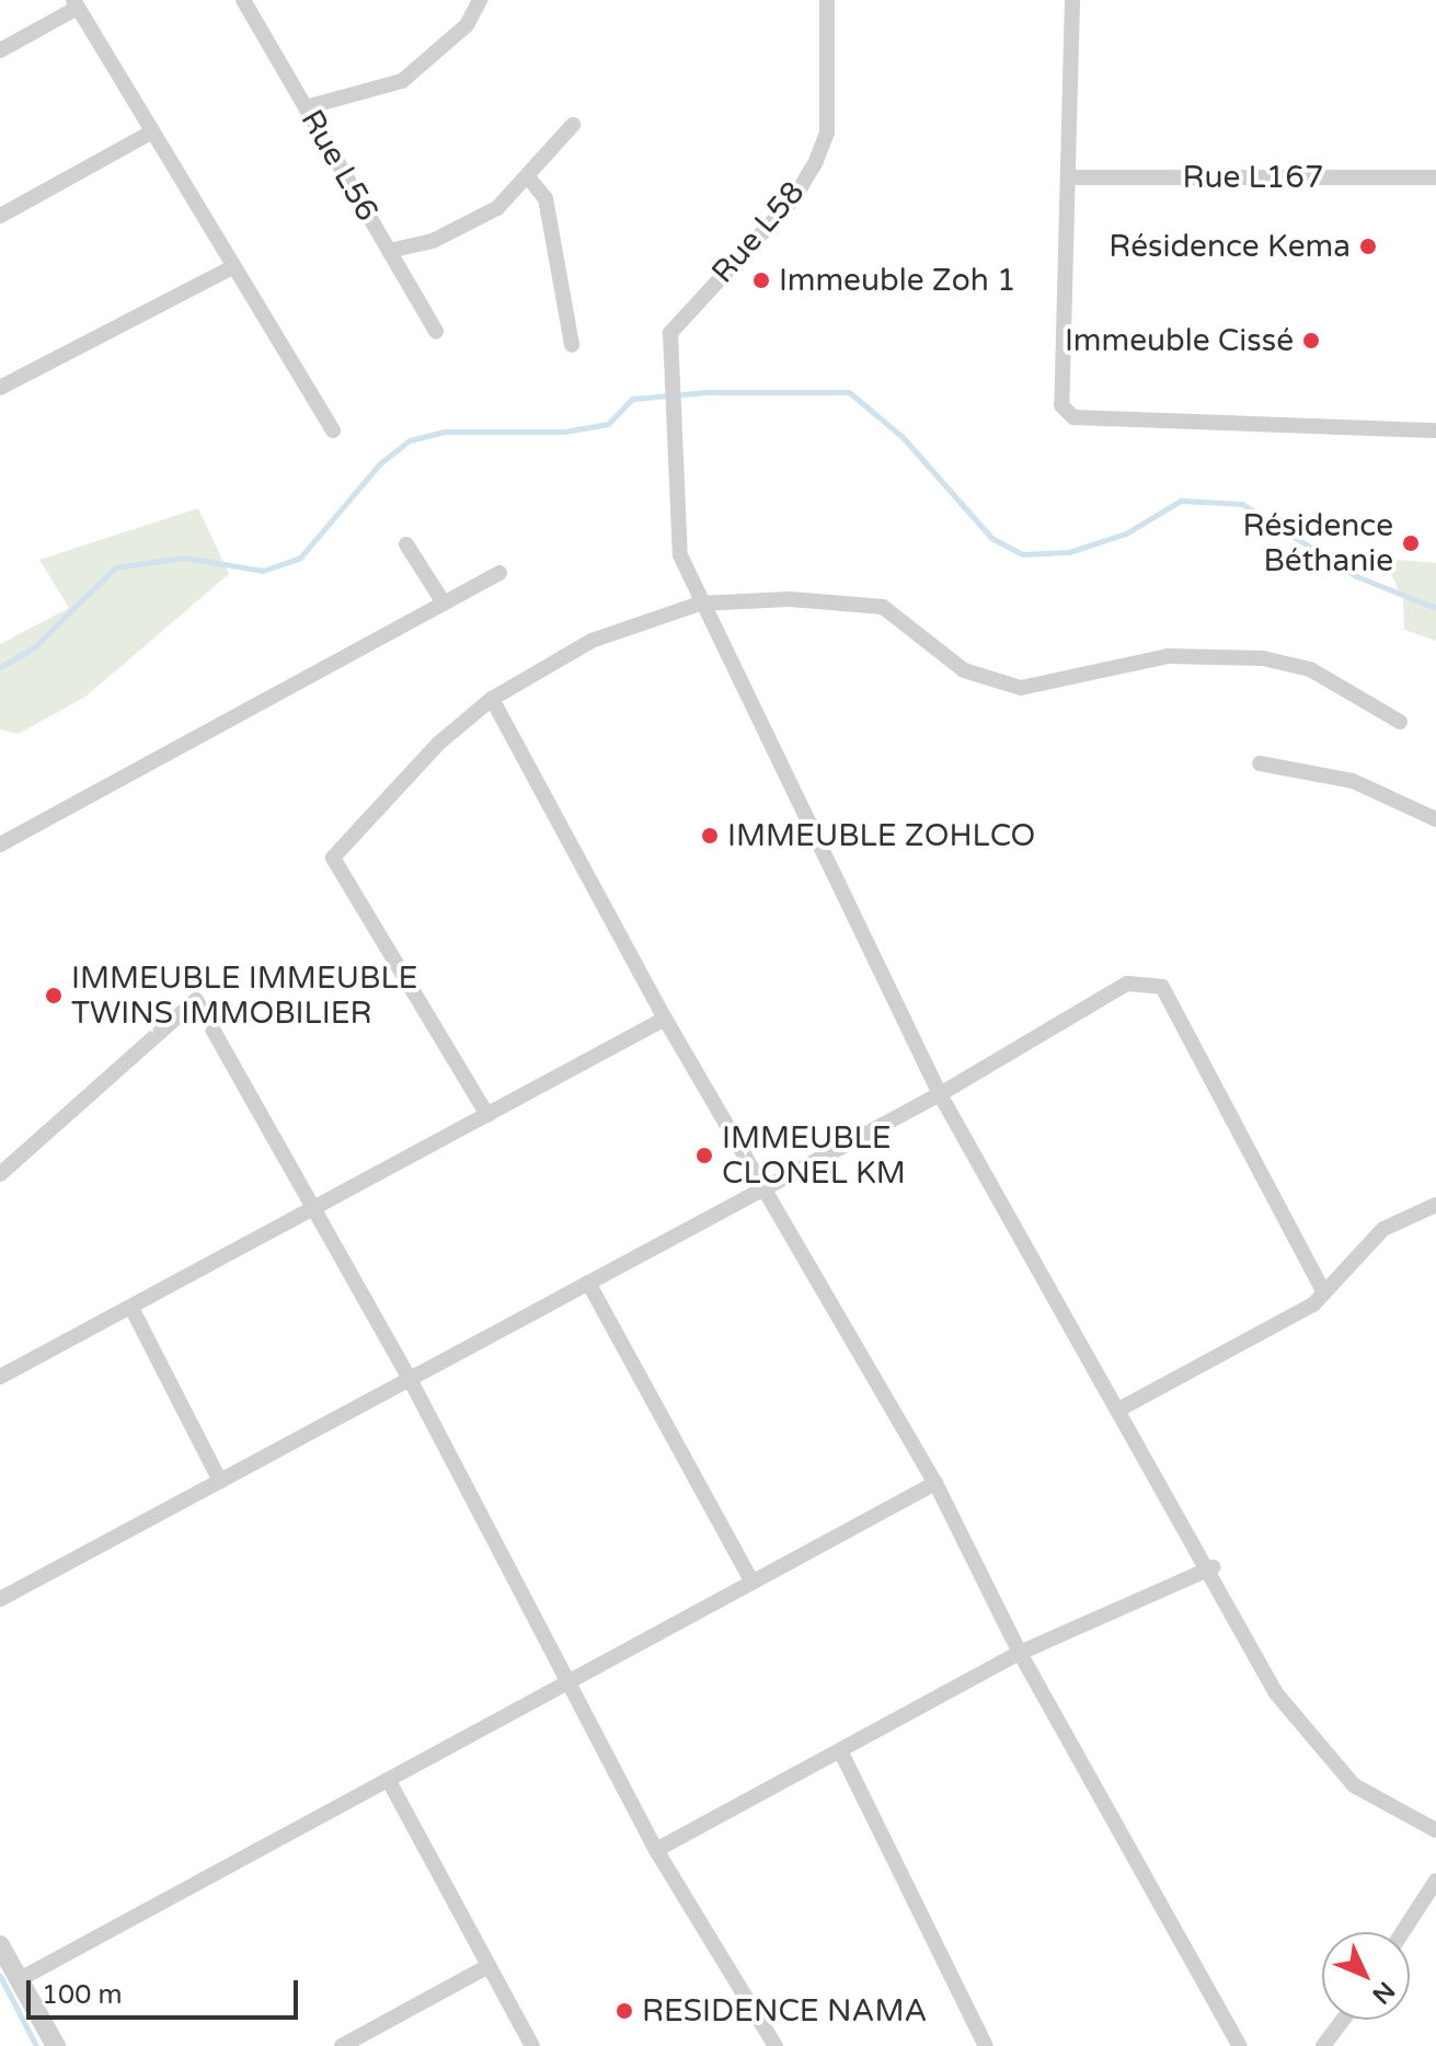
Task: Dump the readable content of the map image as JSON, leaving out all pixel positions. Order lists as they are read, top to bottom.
{
  "streets": {
    "street": ["Rue L56", "Rue L167", "Rue L58"]
  },
  "places": [
    "Résidence Kema",
    "Immeuble Zoh 1",
    "Immeuble Cissé",
    "Résidence Béthanie",
    "IMMEUBLE ZOHLCO",
    "IMMEUBLE IMMEUBLE TWINS IMMOBILIER",
    "IMMEUBLE CLONEL KM",
    "RESIDENCE NAMA"
  ],
  "scale_bar": "100 m",
  "north": "bottom right"
}
